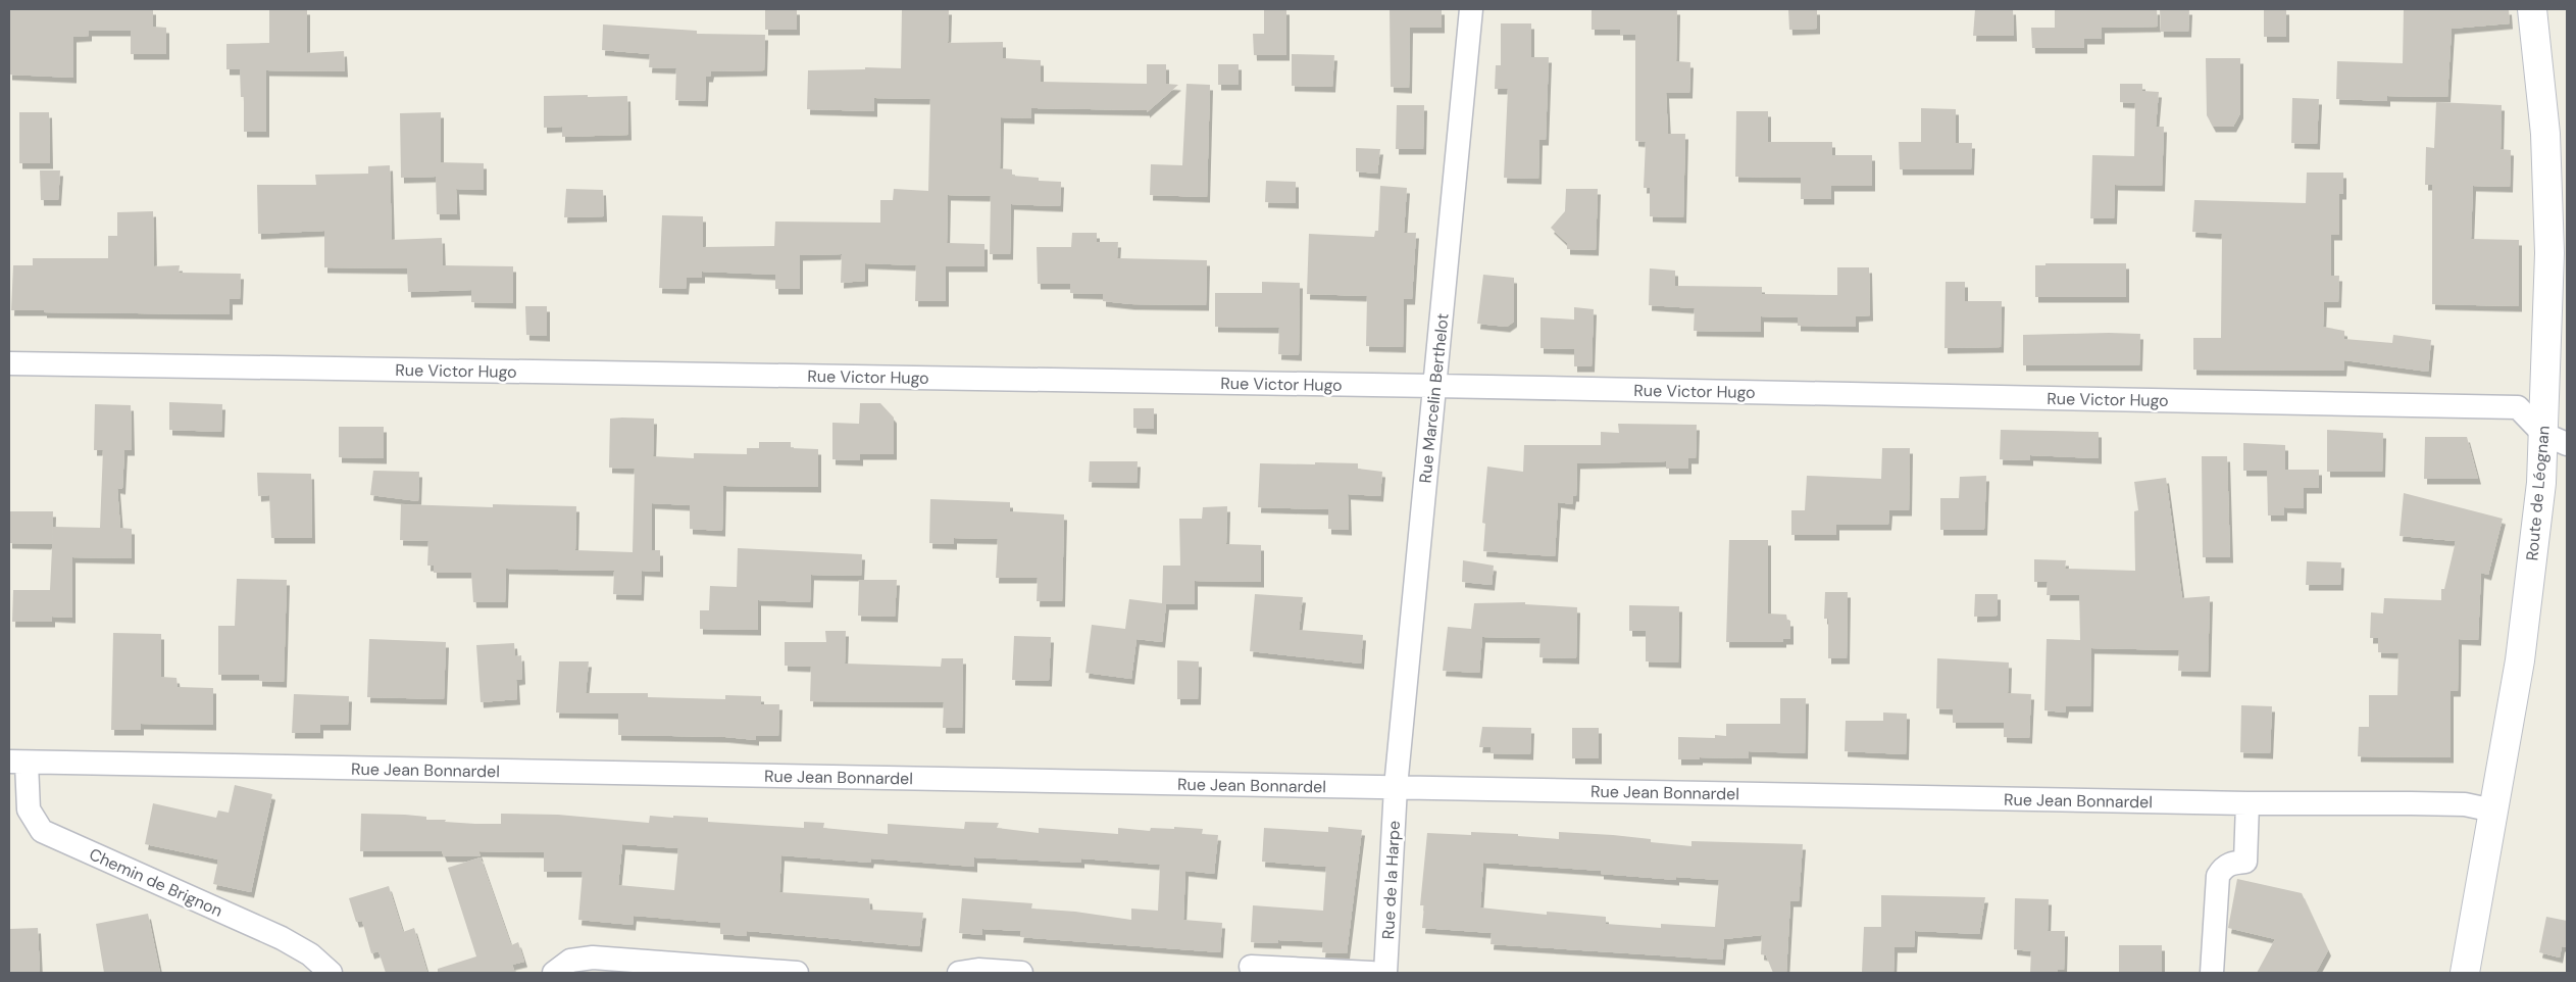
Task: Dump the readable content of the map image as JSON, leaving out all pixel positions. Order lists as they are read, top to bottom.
{
  "streets": {
    "main road": ["Route de Léognan"],
    "street": [
      "Rue Victor Hugo",
      "Rue Marcelin Berthelot",
      "Rue Jean Bonnardel",
      "Rue de la Harpe",
      "Chemin de Brignon"
    ]
  },
  "crossings": [
    ["Rue Victor Hugo", "Rue Marcelin Berthelot"],
    ["Rue Victor Hugo", "Route de Léognan"],
    ["Rue Marcelin Berthelot", "Rue Jean Bonnardel"],
    ["Rue Marcelin Berthelot", "Rue de la Harpe"],
    ["Route de Léognan", "Rue Jean Bonnardel"],
    ["Rue Jean Bonnardel", "Rue de la Harpe"],
    ["Rue Jean Bonnardel", "Chemin de Brignon"]
  ]
}
